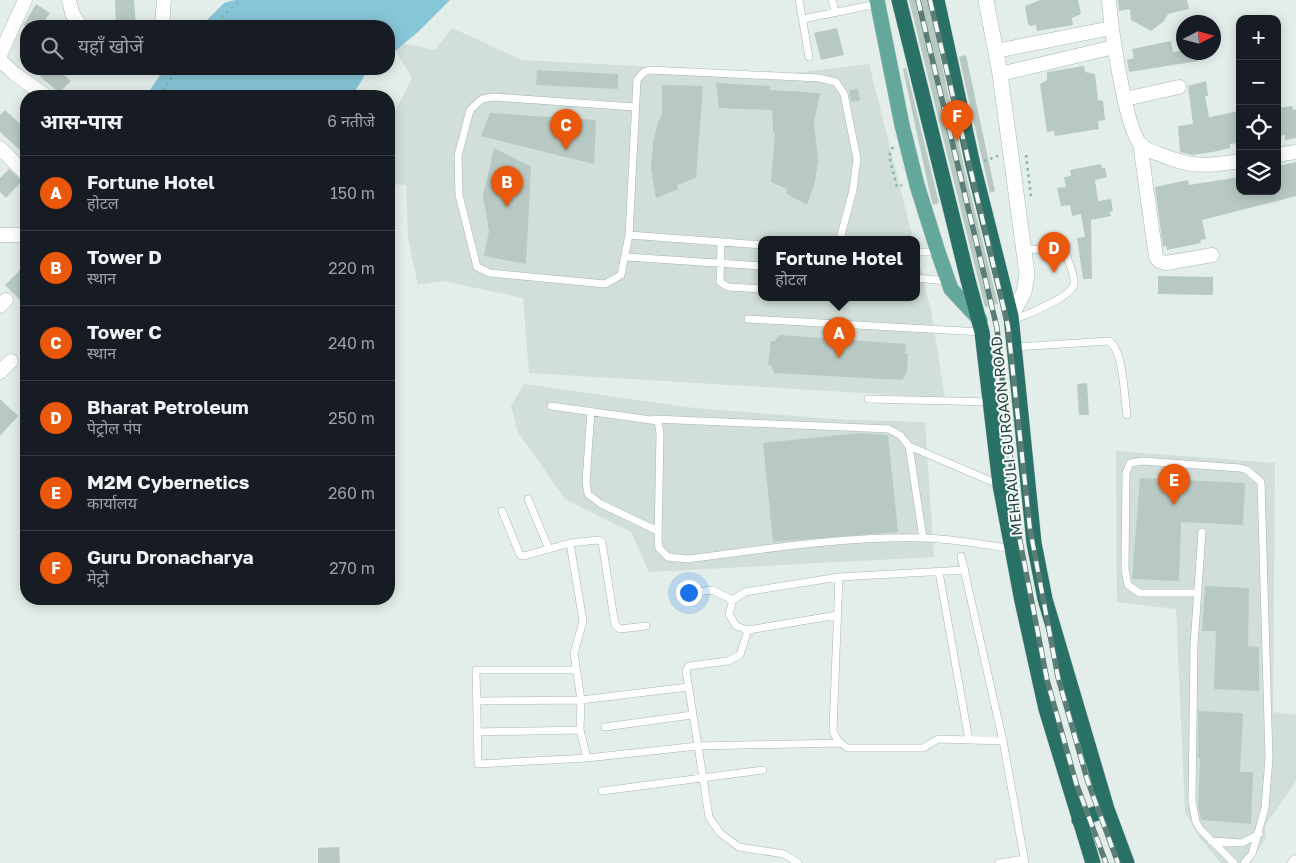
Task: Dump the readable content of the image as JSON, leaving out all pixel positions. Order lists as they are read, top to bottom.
{
  "streets": {
    "highway": ["MEHRAULI GURGAON ROAD"]
  },
  "north": "right",
  "page": {
    "map_buttons": ["+", "−"],
    "search": "यहाँ खोजें",
    "heading": ["आस-पास", "6 नतीजे"],
    "pins": [
      "F",
      "C",
      "B",
      "D",
      "A",
      "E"
    ],
    "list": [
      {
        "mark": "A",
        "name": "Fortune Hotel",
        "note": "होटल",
        "value": "150 m"
      },
      {
        "mark": "B",
        "name": "Tower D",
        "note": "स्थान",
        "value": "220 m"
      },
      {
        "mark": "C",
        "name": "Tower C",
        "note": "स्थान",
        "value": "240 m"
      },
      {
        "mark": "D",
        "name": "Bharat Petroleum",
        "note": "पेट्रोल पंप",
        "value": "250 m"
      },
      {
        "mark": "E",
        "name": "M2M Cybernetics",
        "note": "कार्यालय",
        "value": "260 m"
      },
      {
        "mark": "F",
        "name": "Guru Dronacharya",
        "note": "मेट्रो",
        "value": "270 m"
      }
    ],
    "popup": ["Fortune Hotel", "होटल"]
  }
}
